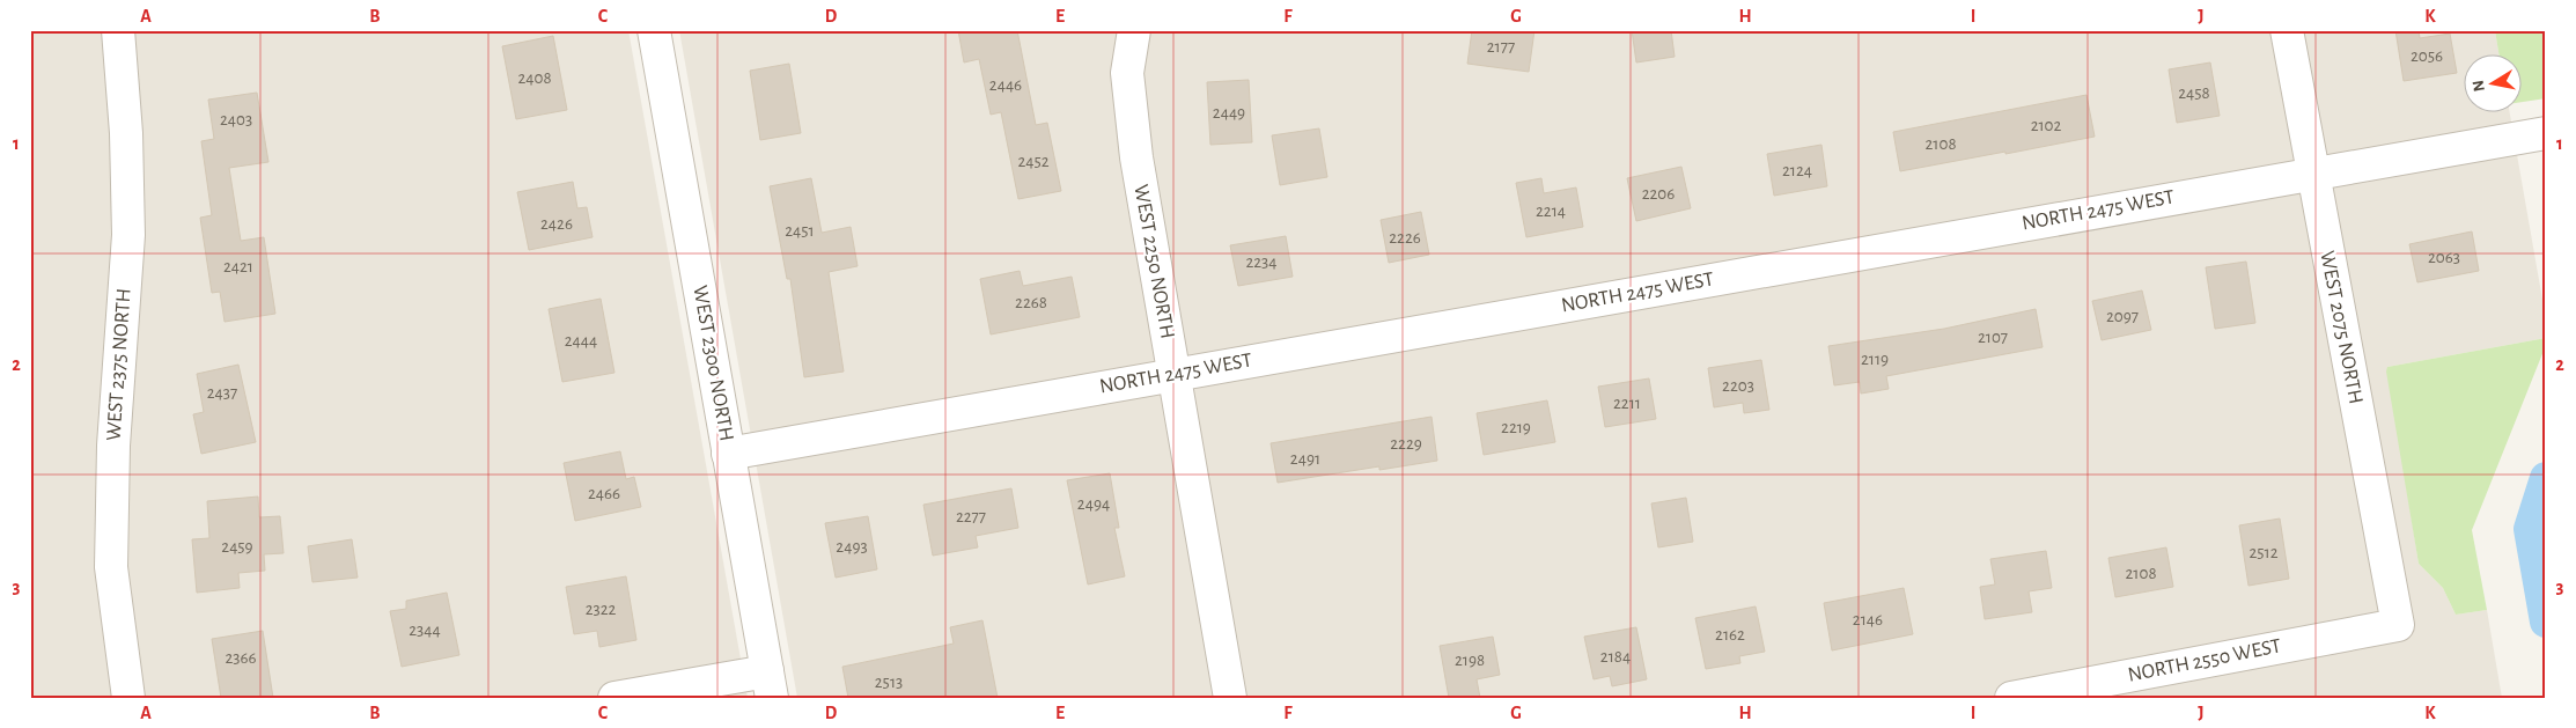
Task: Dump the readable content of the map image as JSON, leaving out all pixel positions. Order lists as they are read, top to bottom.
{
  "streets": {
    "street": [
      "NORTH 2475 WEST",
      "WEST 2250 NORTH",
      "WEST 2075 NORTH",
      "WEST 2300 NORTH",
      "WEST 2375 NORTH",
      "NORTH 2550 WEST"
    ]
  },
  "crossings": [
    ["NORTH 2475 WEST", "WEST 2250 NORTH"],
    ["NORTH 2475 WEST", "WEST 2075 NORTH"],
    ["NORTH 2475 WEST", "WEST 2300 NORTH"],
    ["WEST 2075 NORTH", "NORTH 2550 WEST"]
  ],
  "house_numbers": [
    "2177",
    "2056",
    "2408",
    "2446",
    "2458",
    "2449",
    "2403",
    "2102",
    "2108",
    "2452",
    "2124",
    "2206",
    "2214",
    "2426",
    "2451",
    "2226",
    "2063",
    "2234",
    "2421",
    "2268",
    "2097",
    "2107",
    "2444",
    "2119",
    "2203",
    "2437",
    "2211",
    "2219",
    "2229",
    "2491",
    "2466",
    "2494",
    "2277",
    "2459",
    "2493",
    "2512",
    "2108",
    "2322",
    "2146",
    "2344",
    "2162",
    "2184",
    "2366",
    "2198",
    "2513"
  ],
  "north": "left",
  "grid": {
    "columns": [
      "A",
      "B",
      "C",
      "D",
      "E",
      "F",
      "G",
      "H",
      "I",
      "J",
      "K"
    ],
    "rows": ["1", "2", "3"]
  }
}
